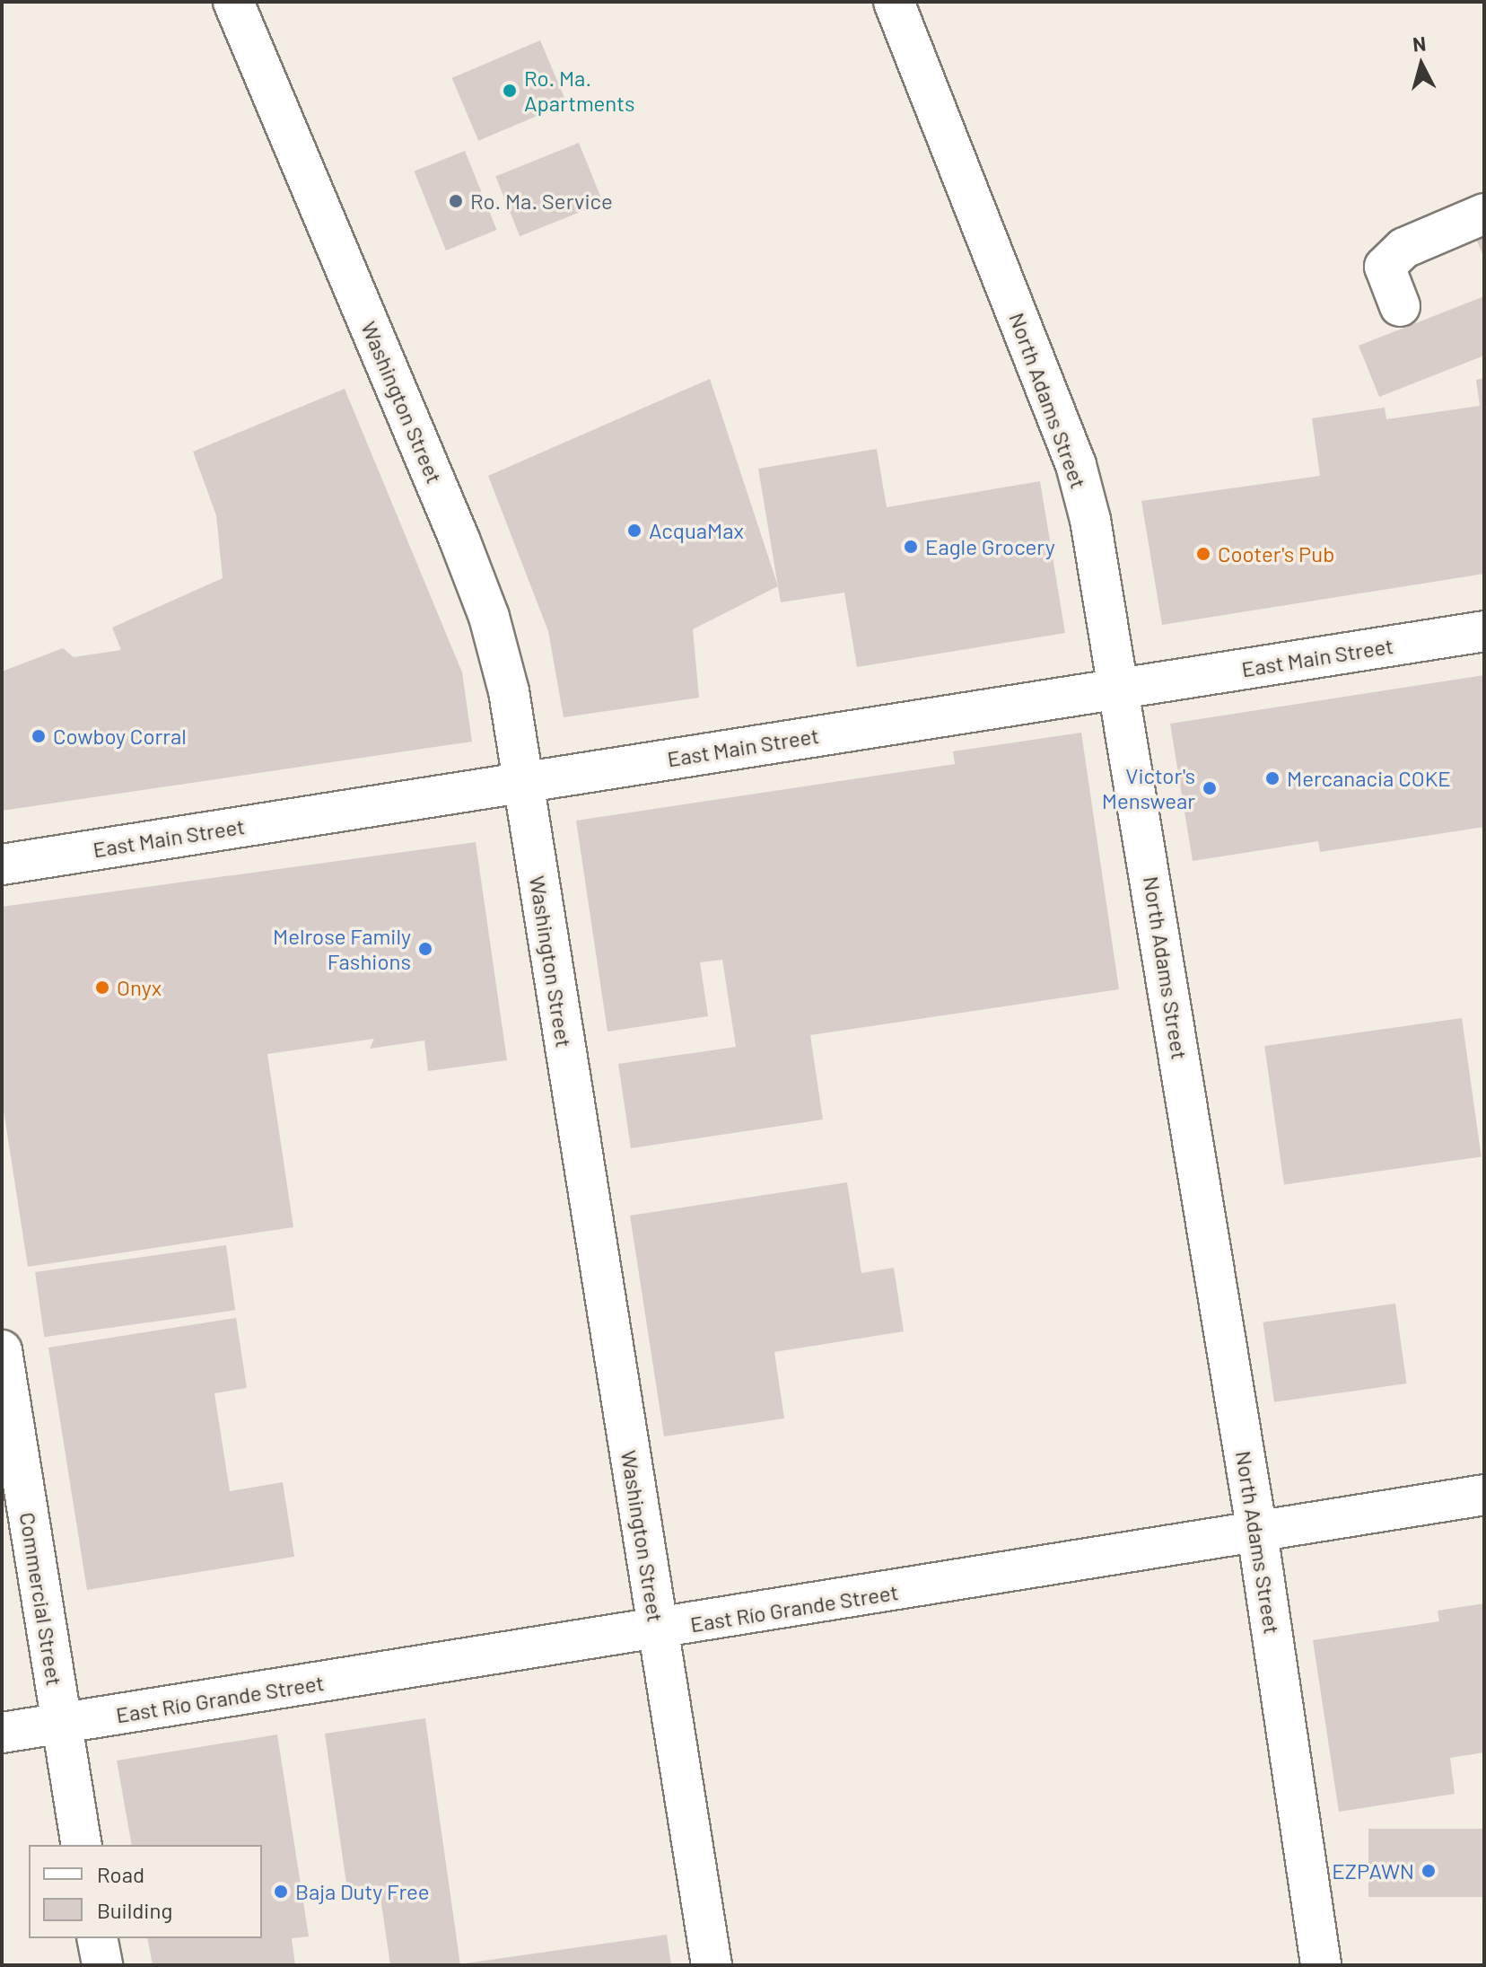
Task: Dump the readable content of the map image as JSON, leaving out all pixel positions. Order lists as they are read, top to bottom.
{
  "streets": {
    "street": [
      "North Adams Street",
      "Washington Street",
      "East Main Street",
      "Commercial Street",
      "East Río Grande Street"
    ]
  },
  "crossings": [
    ["North Adams Street", "East Main Street"],
    ["North Adams Street", "East Río Grande Street"],
    ["Washington Street", "East Main Street"],
    ["Washington Street", "East Río Grande Street"],
    ["Commercial Street", "East Río Grande Street"]
  ],
  "places": [
    "Ro. Ma. Apartments",
    "Ro. Ma. Service",
    "AcquaMax",
    "Eagle Grocery",
    "Cooter's Pub",
    "Cowboy Corral",
    "Mercanacia COKE",
    "Victor's Menswear",
    "Melrose Family Fashions",
    "Onyx",
    "EZPAWN",
    "Baja Duty Free"
  ],
  "legend": ["Road", "Building"],
  "north": "top"
}
